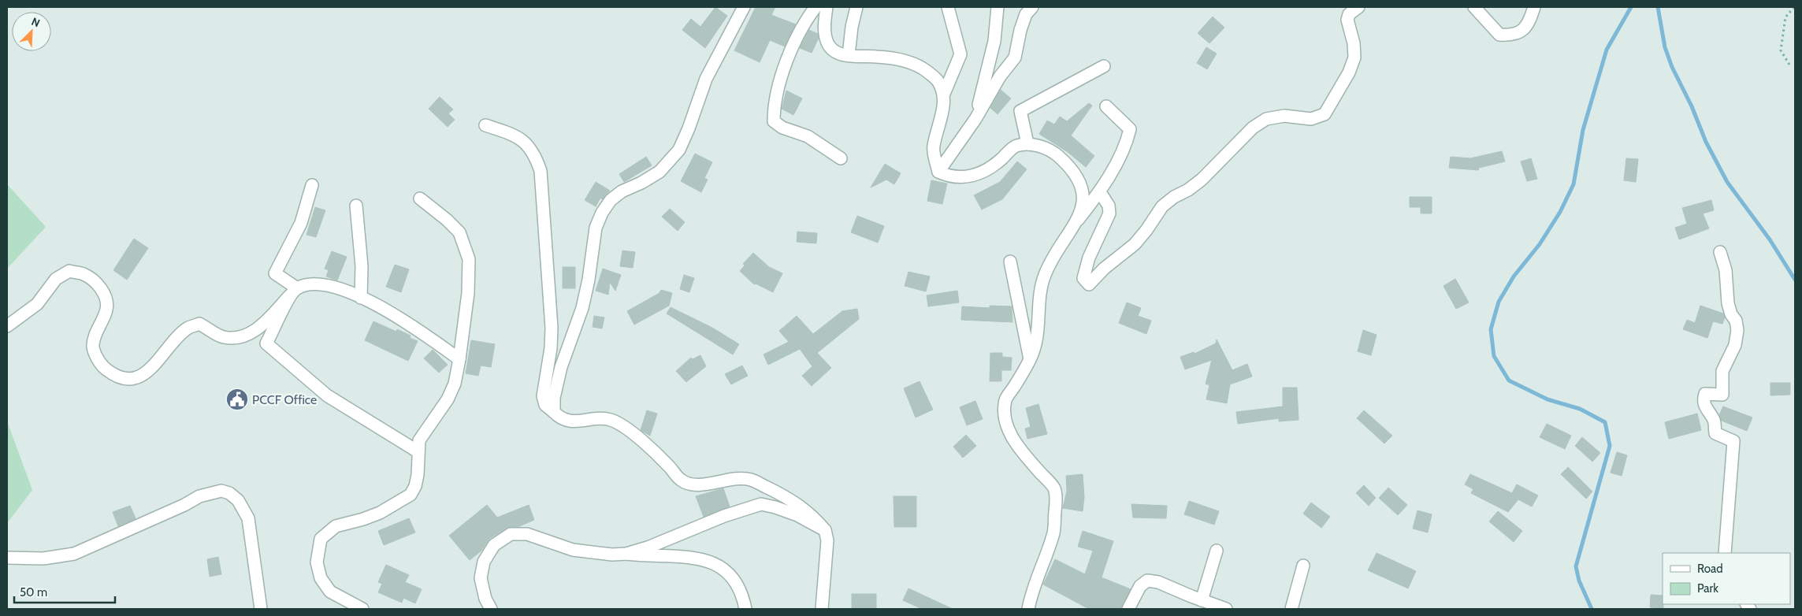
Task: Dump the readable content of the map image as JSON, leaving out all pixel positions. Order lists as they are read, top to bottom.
{
  "places": {
    "public building": ["PCCF Office"]
  },
  "legend": ["Road", "Park"],
  "scale_bar": "50 m",
  "north": "top right"
}
